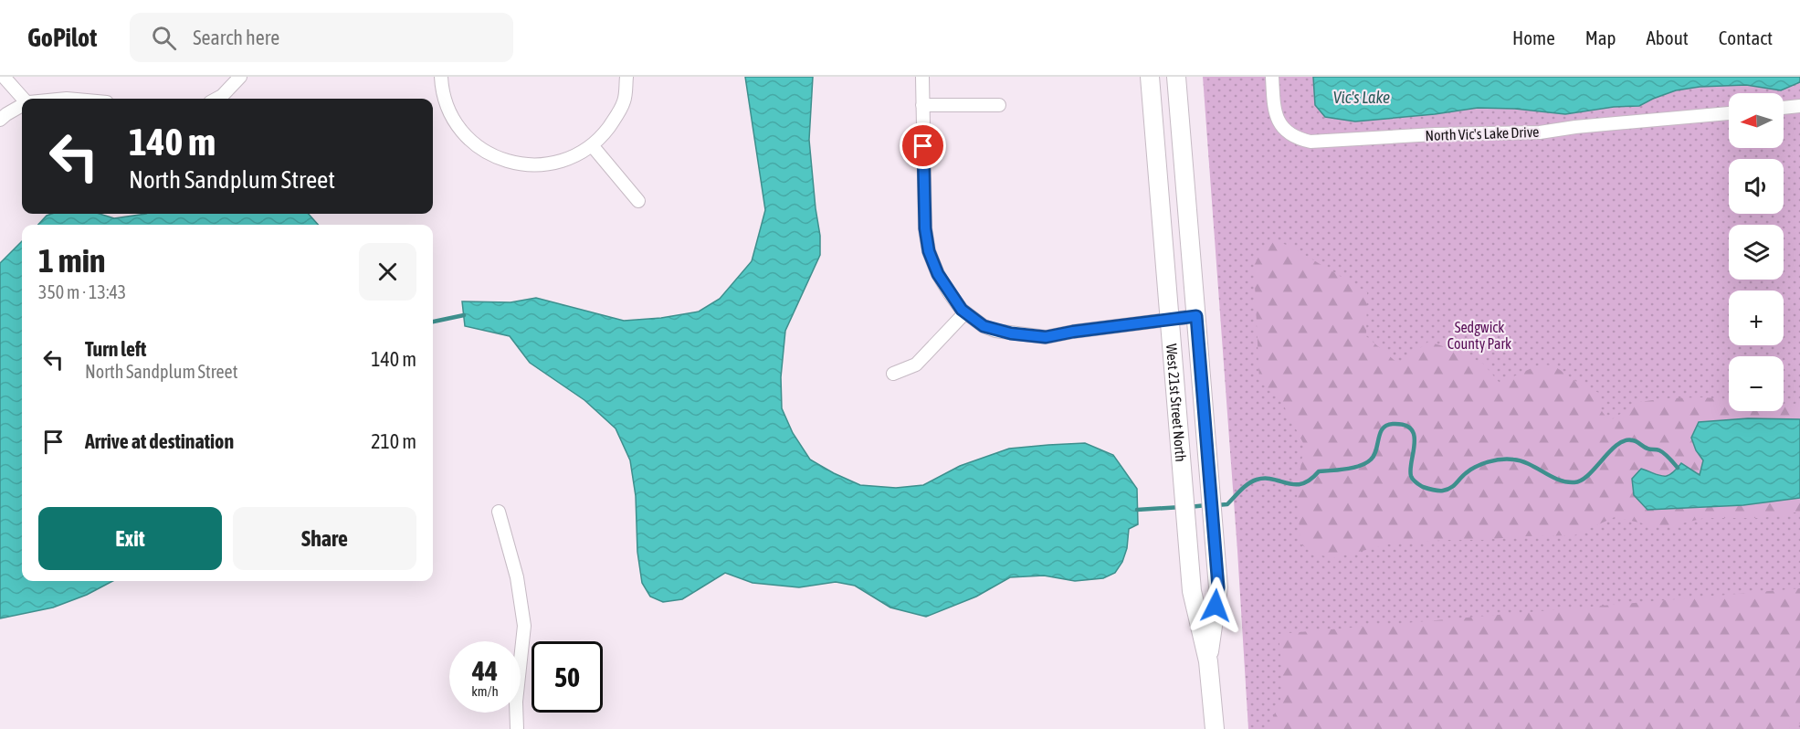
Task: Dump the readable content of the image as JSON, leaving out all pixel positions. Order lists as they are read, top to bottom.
{
  "streets": {
    "main road": ["West 21st Street North"],
    "street": ["North Vic's Lake Drive"]
  },
  "water": ["Vic's Lake"],
  "parks": ["Sedgwick County Park"],
  "north": "left",
  "page": {
    "header": "GoPilot",
    "search": "Search here",
    "nav": [
      "Home",
      "Map",
      "About",
      "Contact"
    ],
    "map_buttons": ["+", "−"],
    "turn": ["140 m", "North Sandplum Street"],
    "heading": ["1 min", "350 m · 13:43"],
    "list": [
      {
        "name": "Turn left",
        "note": "North Sandplum Street",
        "value": "140 m"
      },
      {
        "name": "Arrive at destination",
        "value": "210 m"
      }
    ],
    "buttons": ["Exit", "Share"],
    "speed": "44 km/h",
    "limit": "50"
  }
}
